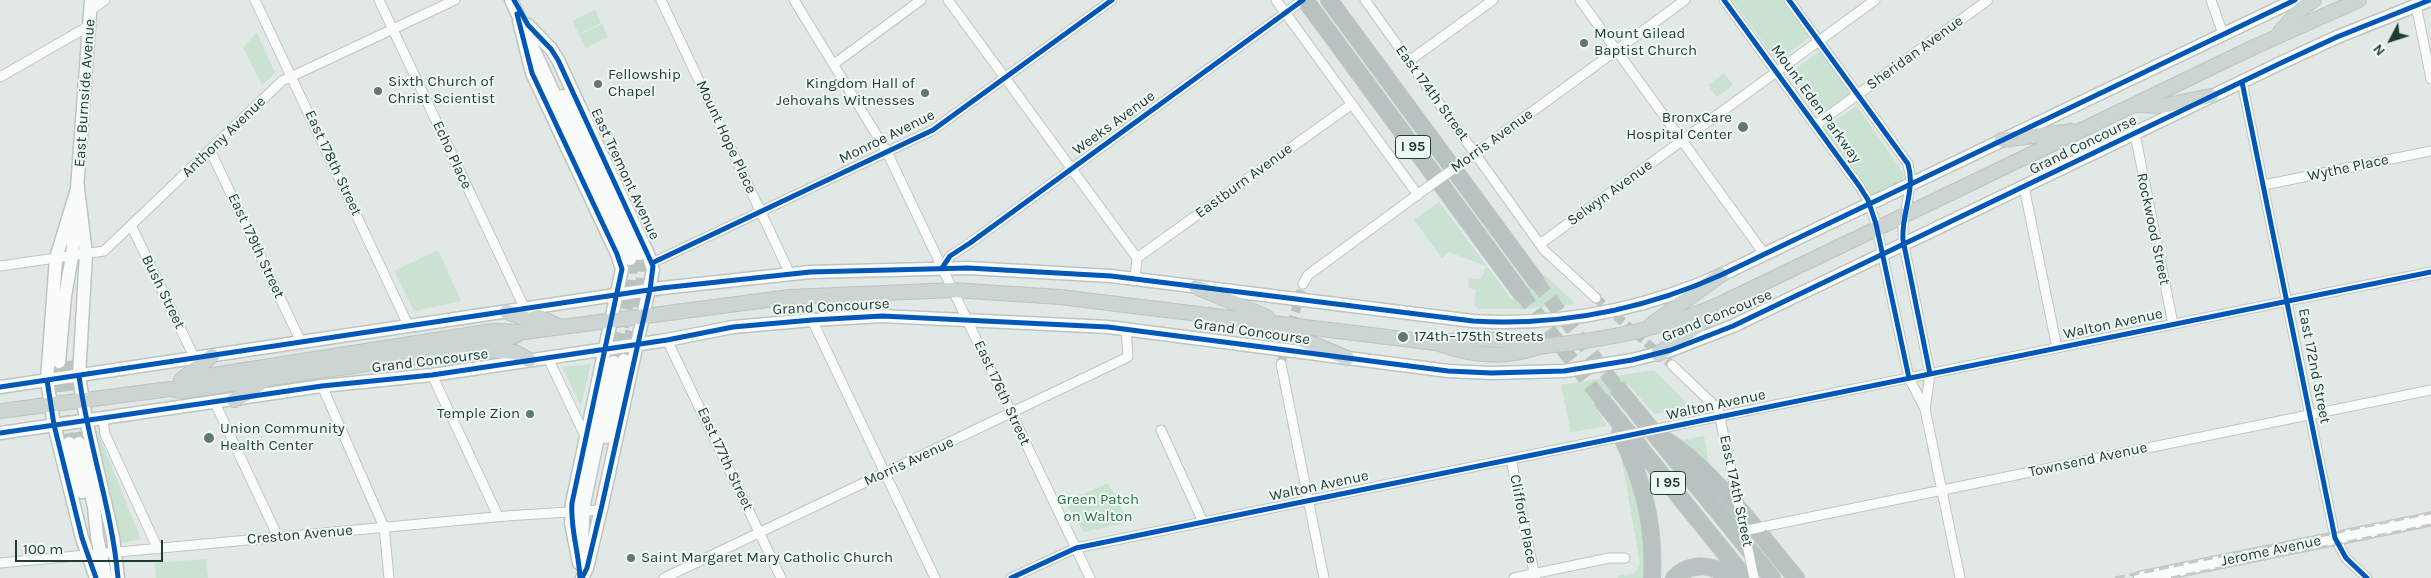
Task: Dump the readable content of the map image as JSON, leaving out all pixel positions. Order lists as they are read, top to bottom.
{
  "streets": {
    "highway": ["I 95"],
    "main road": ["Grand Concourse"],
    "street": [
      "Sheridan Avenue",
      "East Burnside Avenue",
      "East 174th Street",
      "Mount Eden Parkway",
      "Weeks Avenue",
      "Anthony Avenue",
      "Mount Hope Place",
      "Monroe Avenue",
      "Morris Avenue",
      "Echo Place",
      "East 178th Street",
      "Wythe Place",
      "East Tremont Avenue",
      "Eastburn Avenue",
      "Selwyn Avenue",
      "Rockwood Street",
      "East 179th Street",
      "Bush Street",
      "Walton Avenue",
      "East 172nd Street",
      "East 176th Street",
      "East 177th Street",
      "Townsend Avenue",
      "Clifford Place",
      "Creston Avenue",
      "Jerome Avenue"
    ]
  },
  "crossings": [
    ["Sheridan Avenue", "Mount Eden Parkway"],
    ["East Burnside Avenue", "Anthony Avenue"],
    ["East Burnside Avenue", "Grand Concourse"],
    ["East Burnside Avenue", "Creston Avenue"],
    ["East 174th Street", "Morris Avenue"],
    ["East 174th Street", "Selwyn Avenue"],
    ["East 174th Street", "Walton Avenue"],
    ["East 174th Street", "Townsend Avenue"],
    ["Mount Eden Parkway", "Grand Concourse"],
    ["Mount Eden Parkway", "Selwyn Avenue"],
    ["Mount Eden Parkway", "Walton Avenue"],
    ["Weeks Avenue", "I 95"],
    ["Weeks Avenue", "East 176th Street"],
    ["Anthony Avenue", "Echo Place"],
    ["Anthony Avenue", "East 178th Street"],
    ["Anthony Avenue", "East 179th Street"],
    ["Anthony Avenue", "Bush Street"],
    ["Mount Hope Place", "Monroe Avenue"],
    ["Monroe Avenue", "East Tremont Avenue"],
    ["Monroe Avenue", "East 176th Street"],
    ["Morris Avenue", "Grand Concourse"],
    ["Morris Avenue", "East 176th Street"],
    ["Morris Avenue", "East 177th Street"],
    ["Grand Concourse", "East Tremont Avenue"],
    ["Grand Concourse", "Rockwood Street"],
    ["Grand Concourse", "East 172nd Street"],
    ["Grand Concourse", "East 176th Street"],
    ["Grand Concourse", "East 177th Street"],
    ["I 95", "Walton Avenue"],
    ["Wythe Place", "East 172nd Street"],
    ["East Tremont Avenue", "Creston Avenue"],
    ["Rockwood Street", "Walton Avenue"],
    ["Walton Avenue", "East 172nd Street"],
    ["Walton Avenue", "East 176th Street"],
    ["Walton Avenue", "Clifford Place"],
    ["East 172nd Street", "Townsend Avenue"],
    ["East 172nd Street", "Jerome Avenue"]
  ],
  "parks": ["Green Patch on Walton"],
  "places": [
    "Mount Gilead Baptist Church",
    "Fellowship Chapel",
    "Sixth Church of Christ Scientist",
    "Kingdom Hall of Jehovahs Witnesses",
    "BronxCare Hospital Center",
    "174th–175th Streets",
    "Temple Zion",
    "Union Community Health Center",
    "Saint Margaret Mary Catholic Church"
  ],
  "scale_bar": "100 m",
  "north": "bottom left"
}
